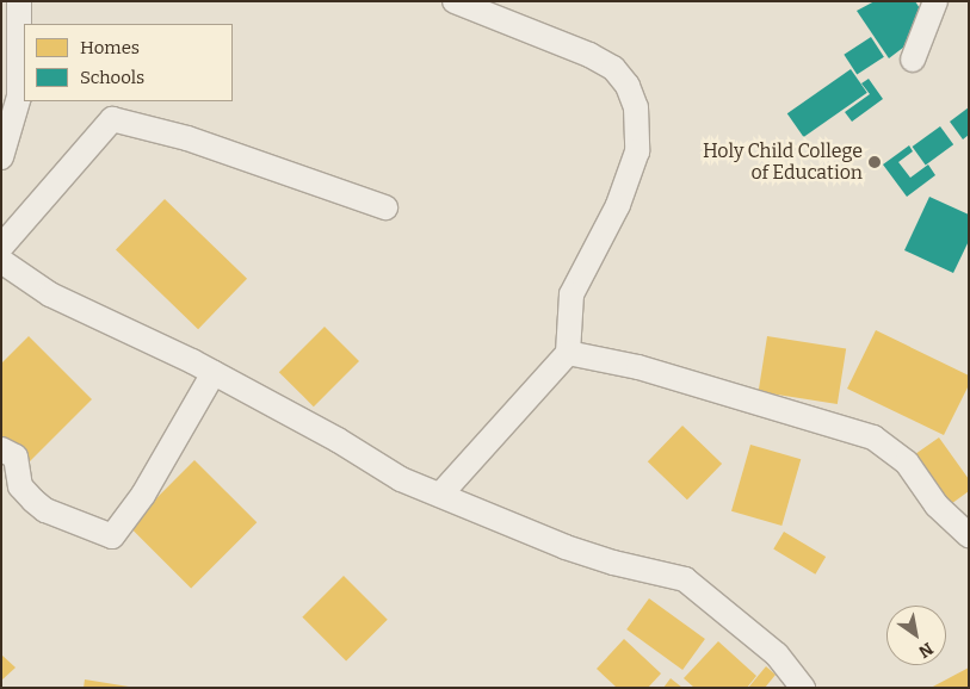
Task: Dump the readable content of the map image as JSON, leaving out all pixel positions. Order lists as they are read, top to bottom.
{
  "places": ["Holy Child College of Education"],
  "legend": ["Homes", "Schools"],
  "north": "bottom right"
}
